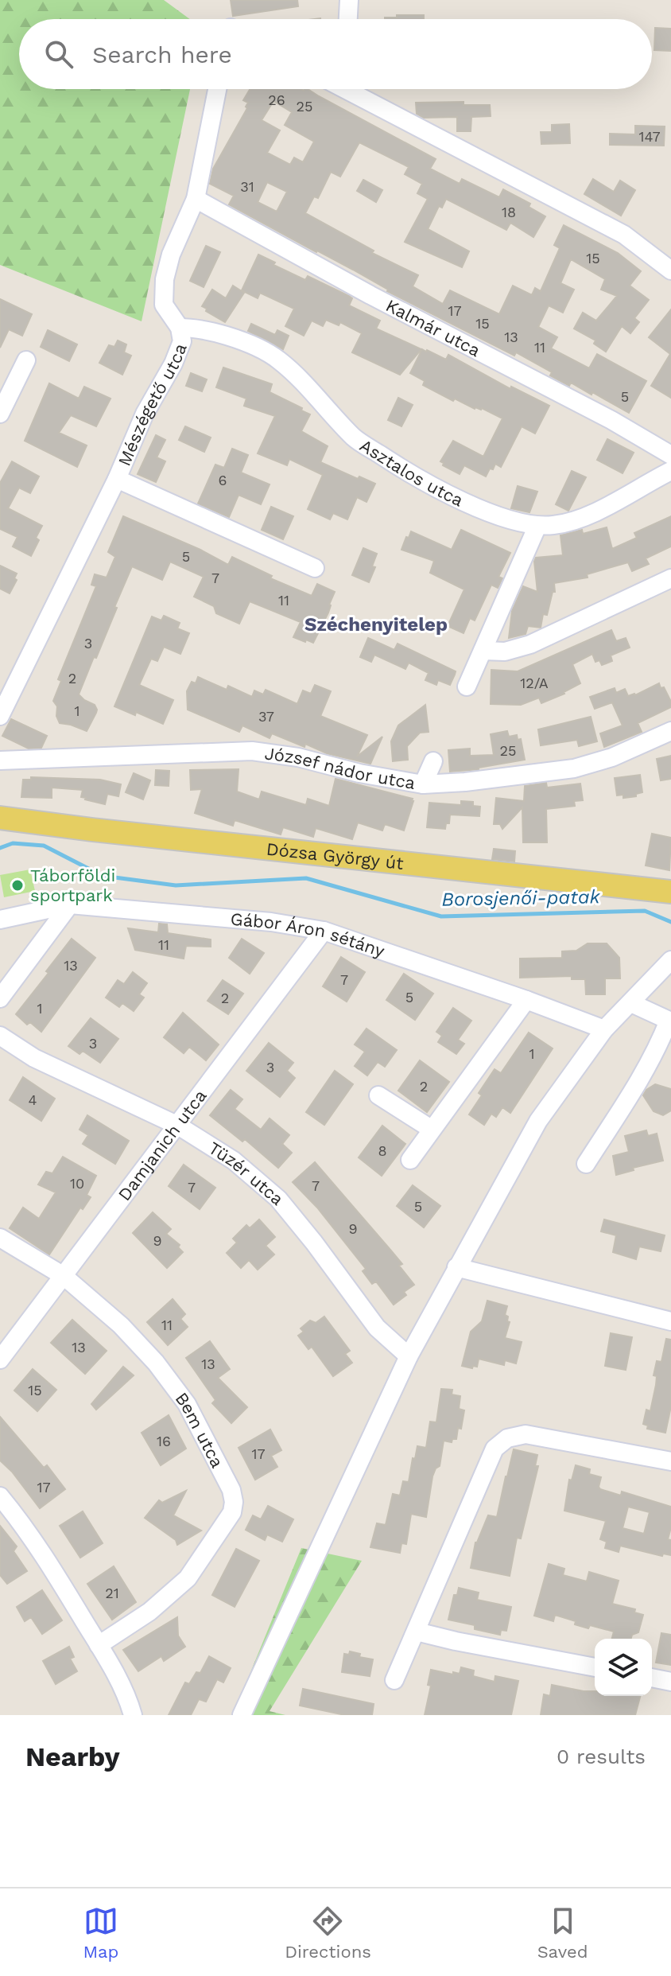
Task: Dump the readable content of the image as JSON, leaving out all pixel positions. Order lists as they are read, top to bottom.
{
  "streets": {
    "main road": ["Dózsa György út"],
    "street": [
      "Kalmár utca",
      "Mészégető utca",
      "Asztalos utca",
      "József nádor utca",
      "Gábor Áron sétány",
      "Damjanich utca",
      "Tüzér utca",
      "Bem utca"
    ]
  },
  "crossings": [
    ["Kalmár utca", "Mészégető utca"],
    ["Mészégető utca", "Asztalos utca"],
    ["Gábor Áron sétány", "Damjanich utca"],
    ["Damjanich utca", "Tüzér utca"],
    ["Damjanich utca", "Bem utca"]
  ],
  "districts": ["Széchenyitelep"],
  "water": ["Borosjenői-patak"],
  "places": ["Táborföldi sportpark"],
  "house_numbers": [
    "26",
    "25",
    "147",
    "31",
    "18",
    "15",
    "17",
    "15",
    "13",
    "11",
    "5",
    "6",
    "5",
    "7",
    "11",
    "3",
    "2",
    "12/A",
    "1",
    "37",
    "25",
    "11",
    "13",
    "7",
    "5",
    "2",
    "1",
    "3",
    "1",
    "3",
    "2",
    "4",
    "8",
    "10",
    "7",
    "7",
    "5",
    "9",
    "9",
    "11",
    "13",
    "13",
    "15",
    "16",
    "17",
    "17",
    "21"
  ],
  "page": {
    "search": "Search here",
    "heading": ["Nearby", "0 results"],
    "nav": ["Map", "Directions", "Saved"]
  }
}
